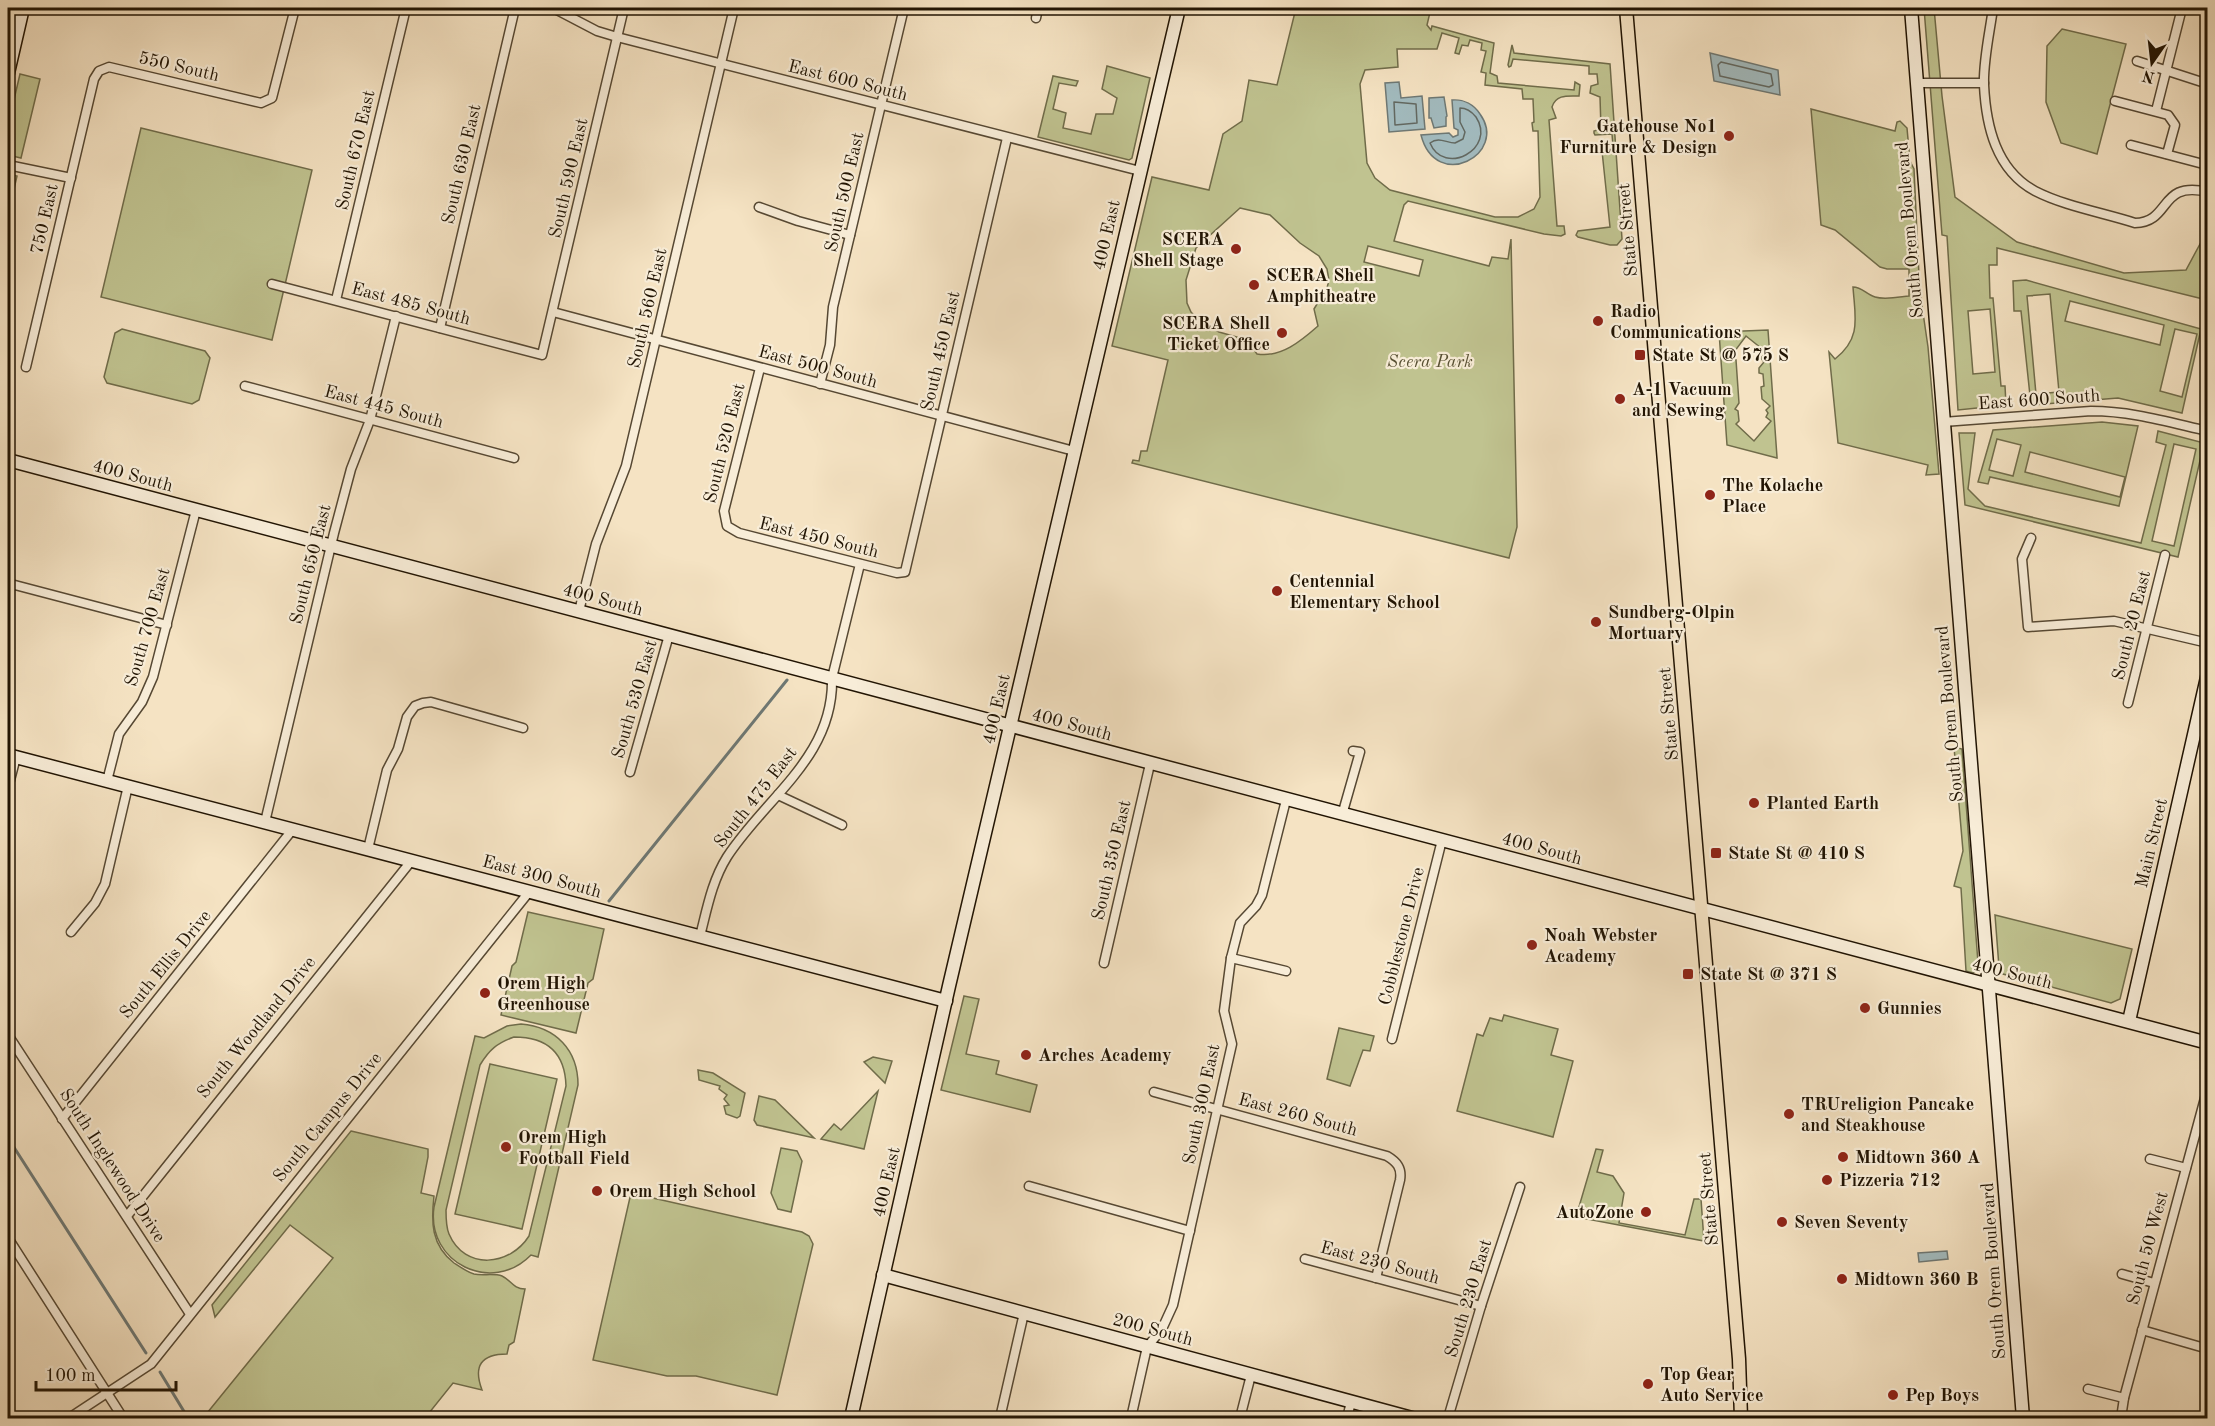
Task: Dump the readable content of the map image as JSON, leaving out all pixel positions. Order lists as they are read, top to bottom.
{
  "streets": {
    "main road": ["State Street"],
    "street": [
      "550 South",
      "East 600 South",
      "South 670 East",
      "South 630 East",
      "South 590 East",
      "South 500 East",
      "750 East",
      "South Orem Boulevard",
      "400 East",
      "East 485 South",
      "South 560 East",
      "South 450 East",
      "East 500 South",
      "East 445 South",
      "South 520 East",
      "400 South",
      "East 450 South",
      "South 650 East",
      "South 20 East",
      "South 700 East",
      "South 530 East",
      "South 475 East",
      "Main Street",
      "South 350 East",
      "East 300 South",
      "Cobblestone Drive",
      "South Ellis Drive",
      "South Woodland Drive",
      "South 300 East",
      "East 260 South",
      "South Campus Drive",
      "South Inglewood Drive",
      "South 50 West",
      "East 230 South",
      "South 230 East",
      "200 South"
    ]
  },
  "crossings": [
    ["550 South", "750 East"],
    ["East 600 South", "South 590 East"],
    ["East 600 South", "South 500 East"],
    ["East 600 South", "South Orem Boulevard"],
    ["East 600 South", "400 East"],
    ["East 600 South", "South 560 East"],
    ["East 600 South", "South 450 East"],
    ["South 670 East", "East 485 South"],
    ["South 630 East", "East 485 South"],
    ["South 590 East", "East 485 South"],
    ["South 590 East", "East 500 South"],
    ["South 500 East", "East 500 South"],
    ["State Street", "400 South"],
    ["South Orem Boulevard", "400 South"],
    ["400 East", "East 500 South"],
    ["400 East", "400 South"],
    ["400 East", "East 300 South"],
    ["400 East", "200 South"],
    ["East 485 South", "South 650 East"],
    ["South 560 East", "East 500 South"],
    ["South 560 East", "400 South"],
    ["South 450 East", "East 500 South"],
    ["South 450 East", "East 450 South"],
    ["East 500 South", "South 520 East"],
    ["East 445 South", "South 650 East"],
    ["South 520 East", "East 450 South"],
    ["400 South", "South 650 East"],
    ["400 South", "South 700 East"],
    ["400 South", "South 530 East"],
    ["400 South", "South 475 East"],
    ["400 South", "Main Street"],
    ["400 South", "South 350 East"],
    ["400 South", "Cobblestone Drive"],
    ["400 South", "South 300 East"],
    ["East 450 South", "South 475 East"],
    ["South 650 East", "East 300 South"],
    ["South 700 East", "East 300 South"],
    ["South 475 East", "East 300 South"],
    ["East 300 South", "South Ellis Drive"],
    ["East 300 South", "South Woodland Drive"],
    ["East 300 South", "South Campus Drive"],
    ["South Ellis Drive", "South Inglewood Drive"],
    ["South Woodland Drive", "South Inglewood Drive"],
    ["South 300 East", "East 260 South"],
    ["South 300 East", "200 South"],
    ["East 260 South", "East 230 South"],
    ["South Campus Drive", "South Inglewood Drive"],
    ["East 230 South", "South 230 East"]
  ],
  "parks": ["Scera Park"],
  "places": {
    "other": [
      "Gatehouse No1 Furniture & Design",
      "SCERA Shell Stage",
      "SCERA Shell Amphitheatre",
      "Radio Communications",
      "SCERA Shell Ticket Office",
      "A-1 Vacuum and Sewing",
      "The Kolache Place",
      "Centennial Elementary School",
      "Sundberg-Olpin Mortuary",
      "Planted Earth",
      "Noah Webster Academy",
      "Orem High Greenhouse",
      "Gunnies",
      "Arches Academy",
      "TRUreligion Pancake and Steakhouse",
      "Orem High Football Field",
      "Midtown 360 A",
      "Pizzeria 712",
      "Orem High School",
      "AutoZone",
      "Seven Seventy",
      "Midtown 360 B",
      "Top Gear Auto Service",
      "Pep Boys"
    ],
    "transit": ["State St @ 575 S", "State St @ 410 S", "State St @ 371 S"]
  },
  "scale_bar": "100 m",
  "north": "bottom"
}
